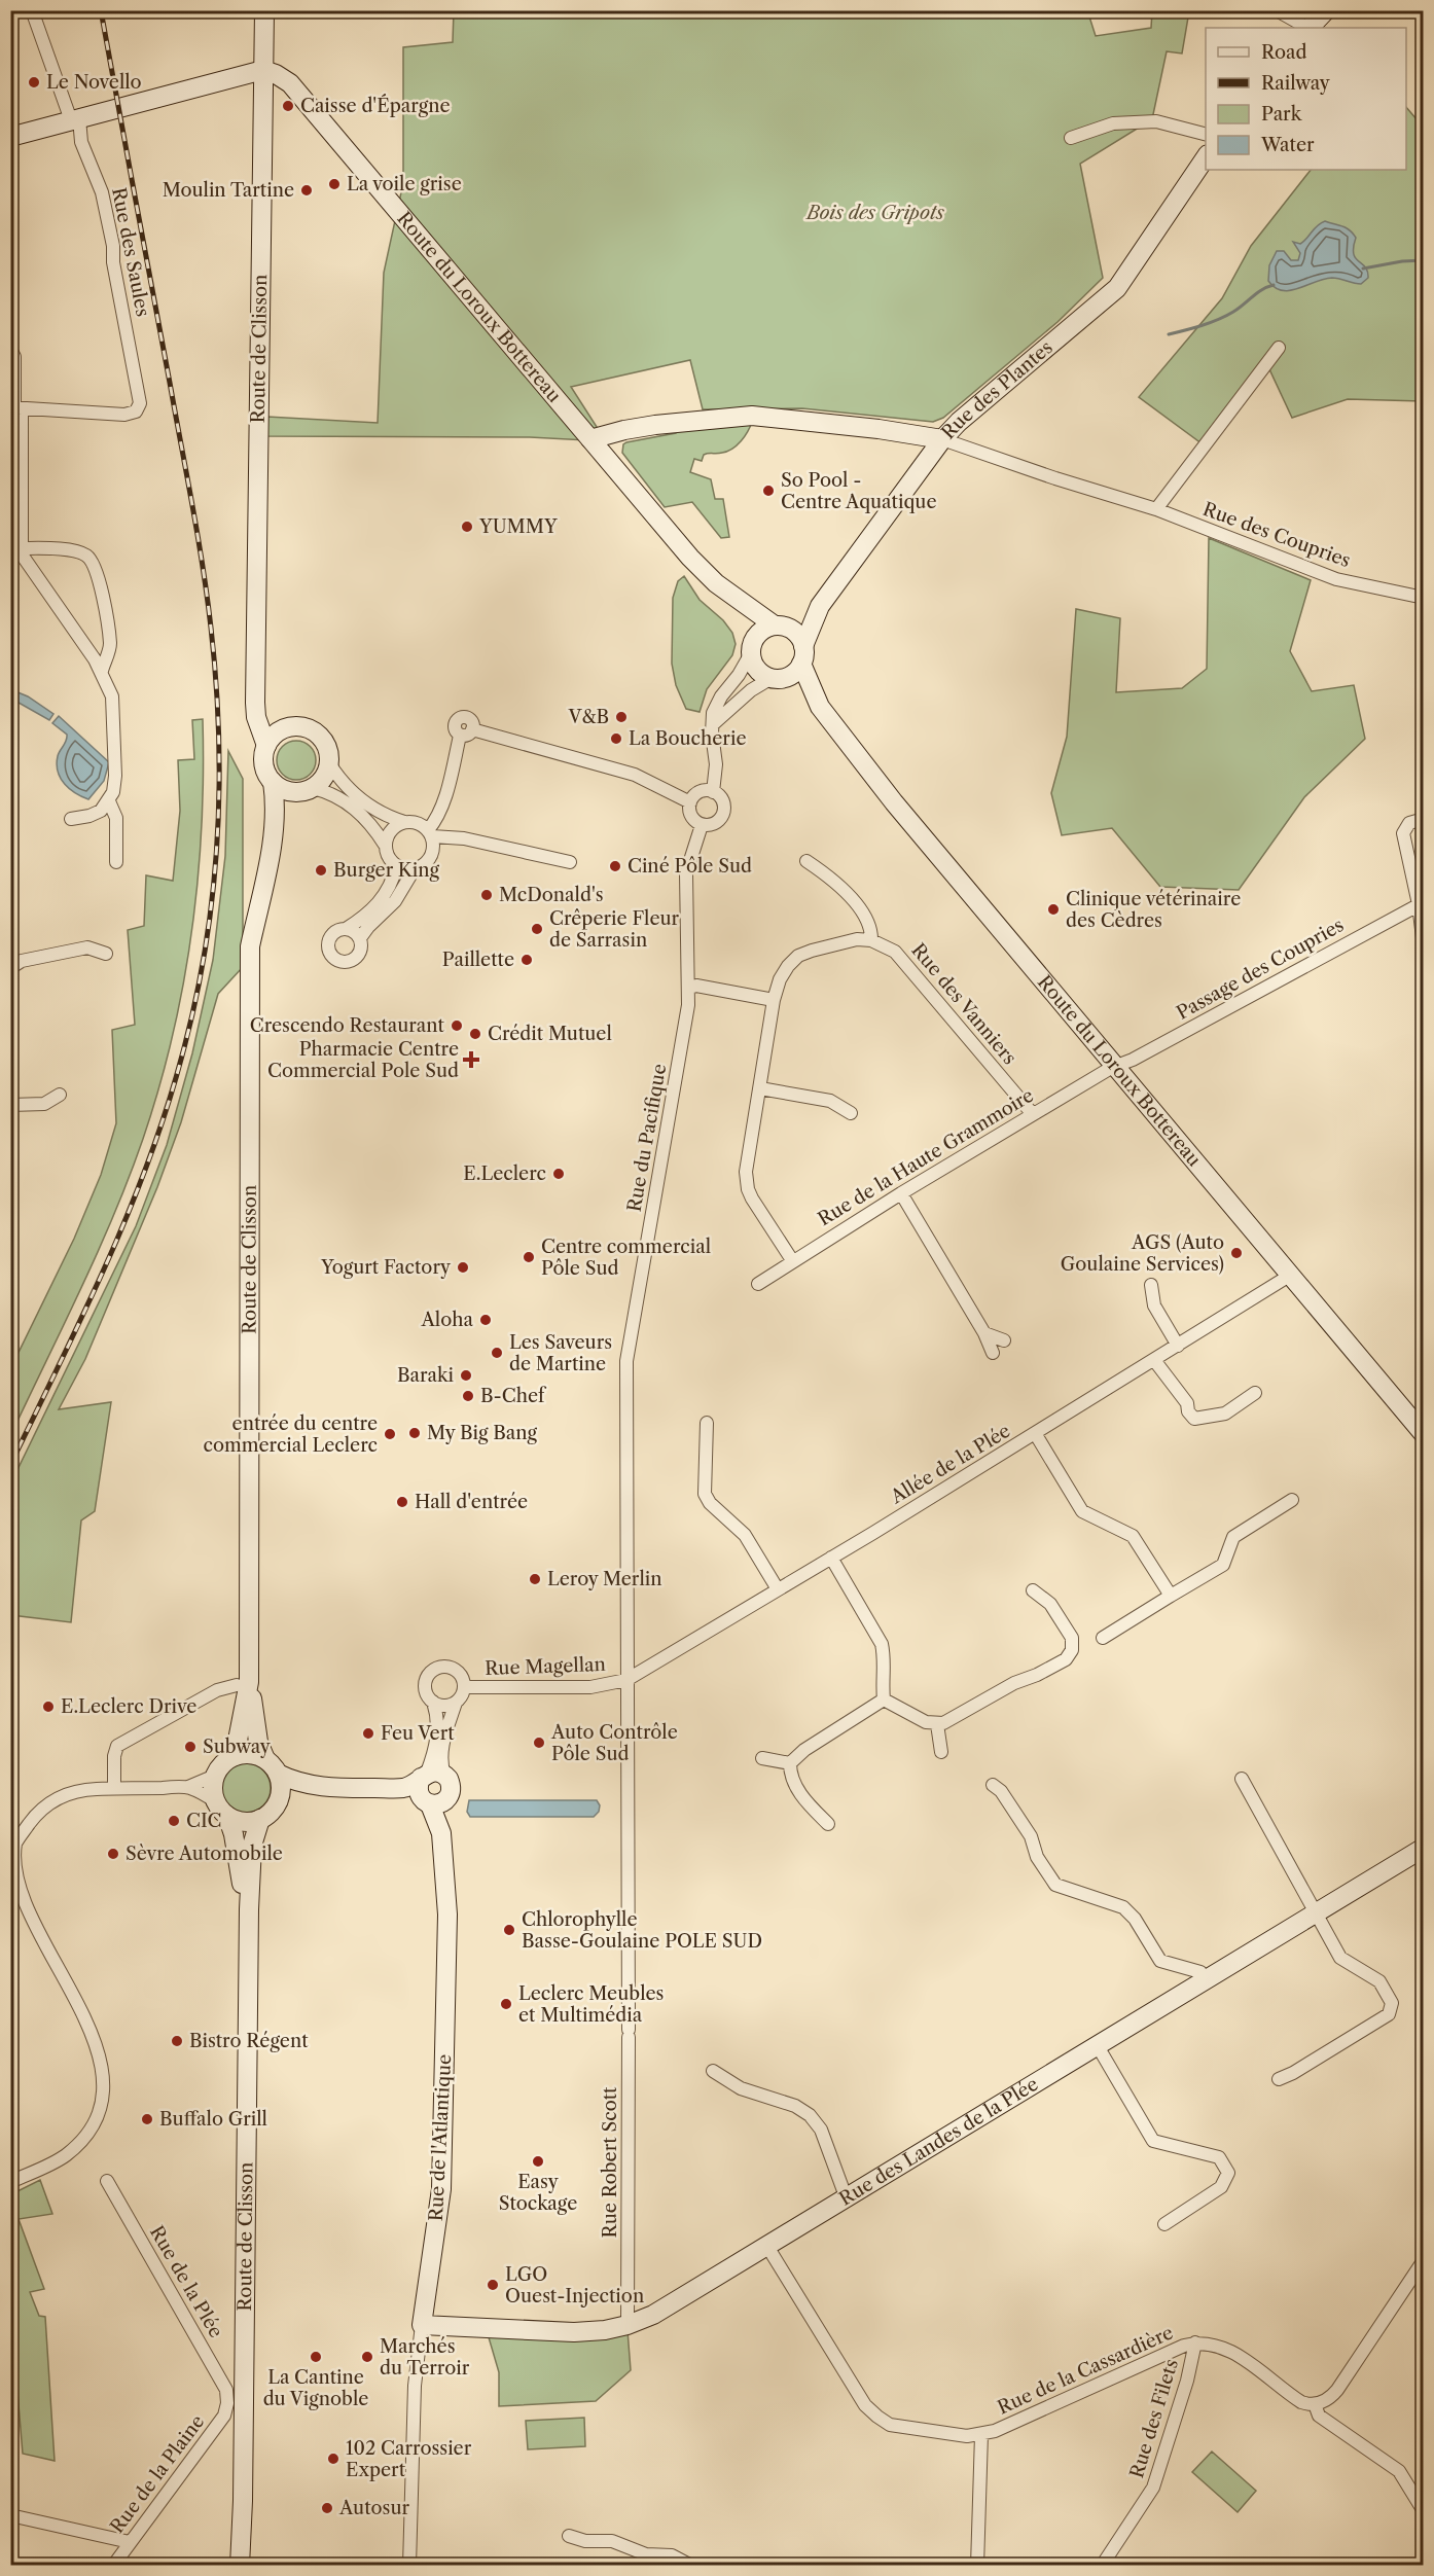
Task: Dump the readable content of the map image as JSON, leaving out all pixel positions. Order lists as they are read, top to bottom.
{
  "streets": {
    "main road": [
      "Route du Loroux Bottereau",
      "Route de Clisson",
      "Rue des Plantes",
      "Rue de l'Atlantique",
      "Rue des Landes de la Plée"
    ],
    "street": [
      "Rue des Saules",
      "Rue des Coupries",
      "Passage des Coupries",
      "Rue des Vanniers",
      "Rue du Pacifique",
      "Rue de la Haute Grammoire",
      "Allée de la Plée",
      "Rue Magellan",
      "Rue Robert Scott",
      "Rue de la Plée",
      "Rue de la Cassardière",
      "Rue des Filets",
      "Rue de la Plaine"
    ]
  },
  "crossings": [
    ["Route du Loroux Bottereau", "Route de Clisson"],
    ["Route du Loroux Bottereau", "Rue des Plantes"],
    ["Route du Loroux Bottereau", "Passage des Coupries"],
    ["Route du Loroux Bottereau", "Rue de la Haute Grammoire"],
    ["Route du Loroux Bottereau", "Allée de la Plée"],
    ["Rue des Plantes", "Rue des Coupries"],
    ["Passage des Coupries", "Rue de la Haute Grammoire"],
    ["Rue des Vanniers", "Rue de la Haute Grammoire"],
    ["Rue du Pacifique", "Allée de la Plée"],
    ["Rue du Pacifique", "Rue Magellan"],
    ["Rue du Pacifique", "Rue Robert Scott"],
    ["Allée de la Plée", "Rue Magellan"],
    ["Allée de la Plée", "Rue Robert Scott"],
    ["Rue Magellan", "Rue Robert Scott"],
    ["Rue de l'Atlantique", "Rue des Landes de la Plée"],
    ["Rue des Landes de la Plée", "Rue Robert Scott"],
    ["Rue des Landes de la Plée", "Rue de la Cassardière"],
    ["Rue de la Plée", "Rue de la Plaine"],
    ["Rue de la Cassardière", "Rue des Filets"]
  ],
  "parks": ["Bois des Gripots"],
  "places": {
    "other": [
      "Le Novello",
      "Caisse d'Épargne",
      "La voile grise",
      "Moulin Tartine",
      "So Pool - Centre Aquatique",
      "YUMMY",
      "V&B",
      "La Boucherie",
      "Ciné Pôle Sud",
      "Burger King",
      "McDonald's",
      "Clinique vétérinaire des Cèdres",
      "Crêperie Fleur de Sarrasin",
      "Paillette",
      "Crescendo Restaurant",
      "Crédit Mutuel",
      "E.Leclerc",
      "AGS (Auto Goulaine Services)",
      "Centre commercial Pôle Sud",
      "Yogurt Factory",
      "Aloha",
      "Les Saveurs de Martine",
      "Baraki",
      "B-Chef",
      "My Big Bang",
      "entrée du centre commercial Leclerc",
      "Hall d'entrée",
      "Leroy Merlin",
      "E.Leclerc Drive",
      "Feu Vert",
      "Auto Contrôle Pôle Sud",
      "Subway",
      "CIC",
      "Sèvre Automobile",
      "Chlorophylle Basse-Goulaine POLE SUD",
      "Leclerc Meubles et Multimédia",
      "Bistro Régent",
      "Buffalo Grill",
      "Easy Stockage",
      "LGO Ouest-Injection",
      "La Cantine du Vignoble",
      "Marchés du Terroir",
      "102 Carrossier Expert",
      "Autosur"
    ],
    "health": ["Pharmacie Centre Commercial Pole Sud"]
  },
  "legend": [
    "Road",
    "Railway",
    "Park",
    "Water"
  ]
}
